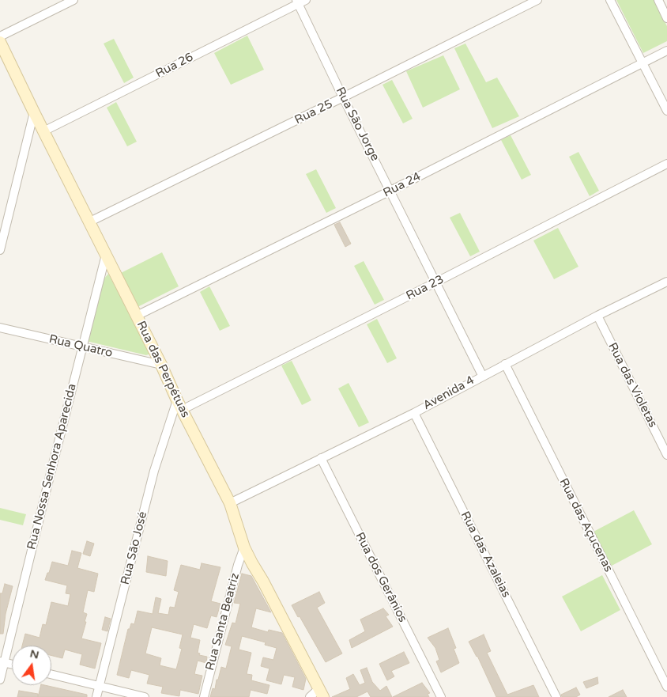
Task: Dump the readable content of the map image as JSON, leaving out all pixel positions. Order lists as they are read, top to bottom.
{
  "streets": {
    "street": [
      "Rua 26",
      "Rua 25",
      "Rua São Jorge",
      "Rua 24",
      "Rua 23",
      "Rua Quatro",
      "Rua das Perpétuas",
      "Rua das Violetas",
      "Avenida 4",
      "Rua Nossa Senhora Aparecida",
      "Rua das Açucenas",
      "Rua São José",
      "Rua das Azaleias",
      "Rua dos Gerânios",
      "Rua Santa Beatriz"
    ]
  },
  "crossings": [
    ["Rua 26", "Rua São Jorge"],
    ["Rua 26", "Rua das Perpétuas"],
    ["Rua 25", "Rua São Jorge"],
    ["Rua 25", "Rua das Perpétuas"],
    ["Rua São Jorge", "Rua 24"],
    ["Rua São Jorge", "Rua 23"],
    ["Rua São Jorge", "Avenida 4"],
    ["Rua 24", "Rua das Perpétuas"],
    ["Rua 23", "Rua das Perpétuas"],
    ["Rua 23", "Rua São José"],
    ["Rua Quatro", "Rua das Perpétuas"],
    ["Rua Quatro", "Rua Nossa Senhora Aparecida"],
    ["Rua das Perpétuas", "Avenida 4"],
    ["Rua das Perpétuas", "Rua Nossa Senhora Aparecida"],
    ["Rua das Perpétuas", "Rua São José"],
    ["Rua das Perpétuas", "Rua Santa Beatriz"],
    ["Rua das Violetas", "Avenida 4"],
    ["Avenida 4", "Rua das Açucenas"],
    ["Avenida 4", "Rua das Azaleias"],
    ["Avenida 4", "Rua dos Gerânios"]
  ],
  "north": "top"
}
